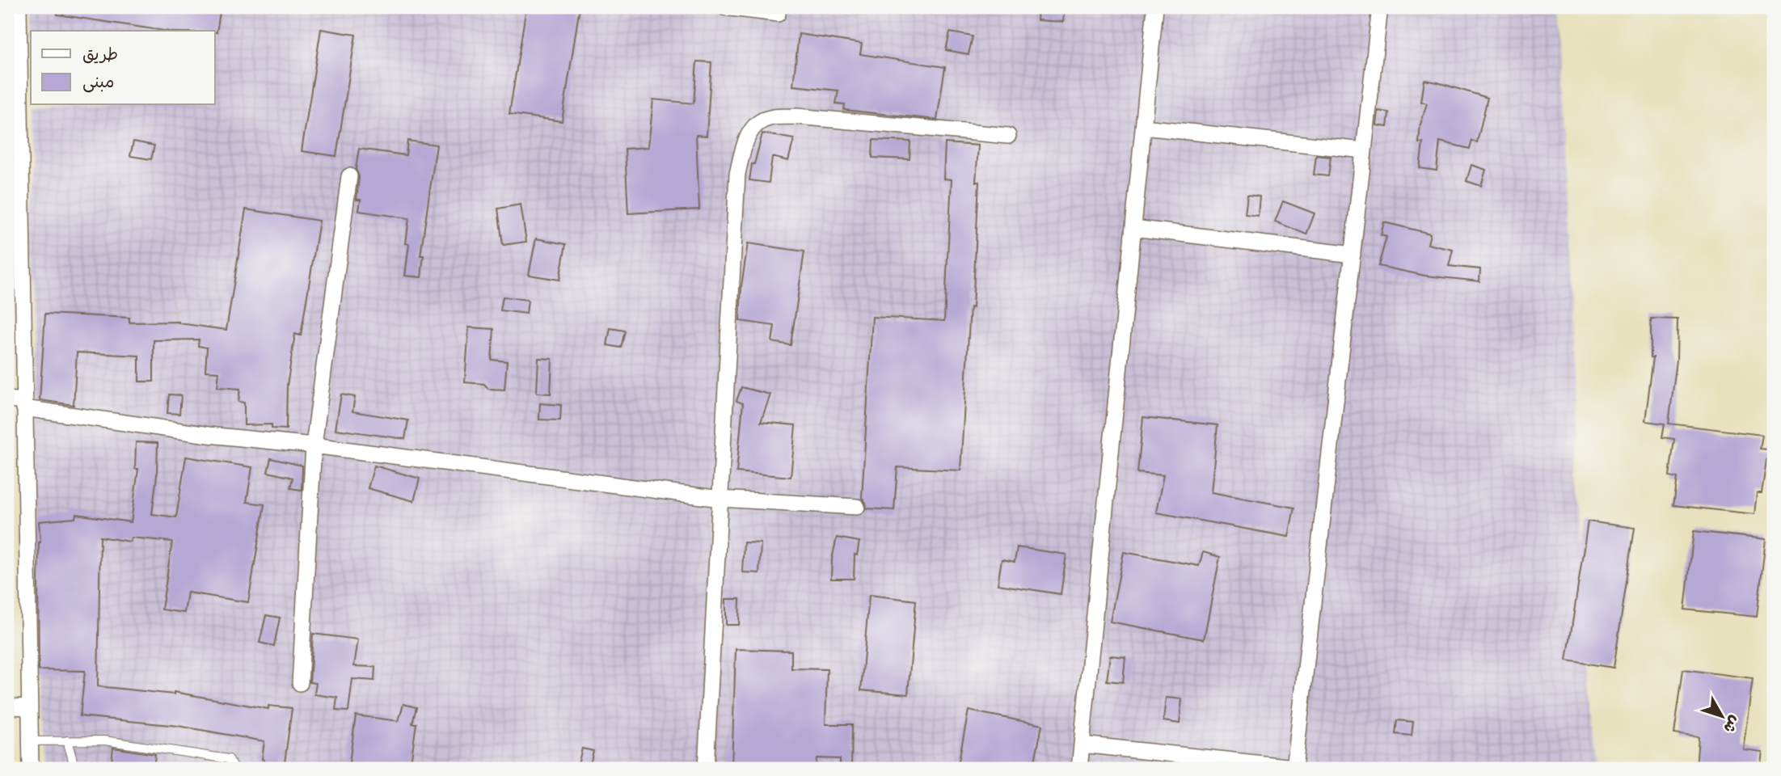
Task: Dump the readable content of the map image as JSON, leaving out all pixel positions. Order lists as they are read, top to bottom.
{
  "legend": ["طريق", "مبنى"],
  "north": "bottom right"
}
